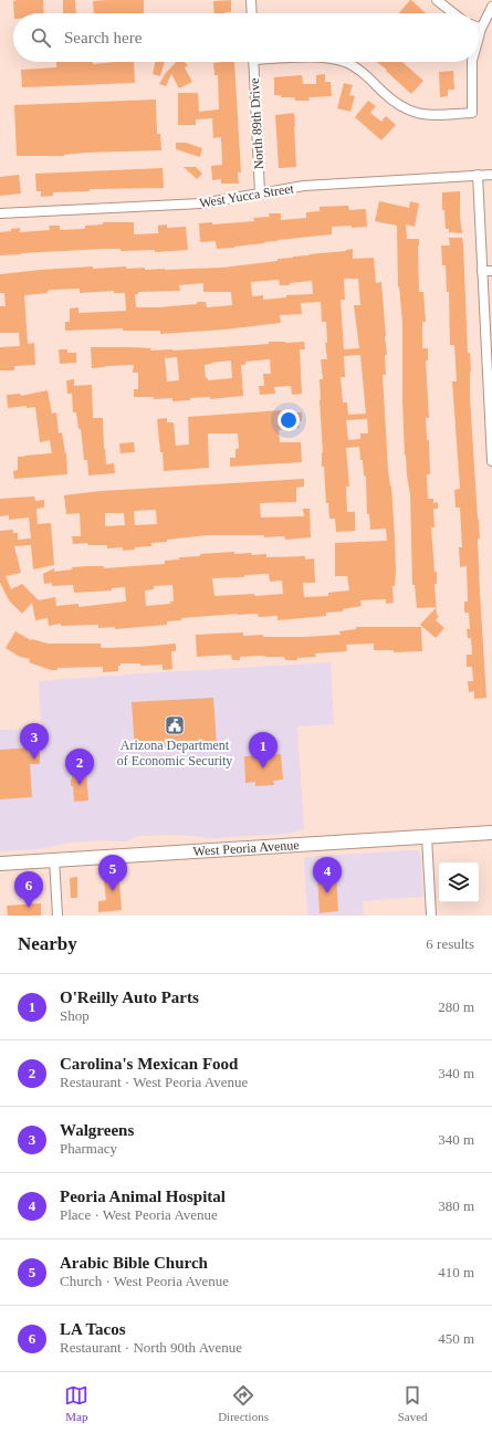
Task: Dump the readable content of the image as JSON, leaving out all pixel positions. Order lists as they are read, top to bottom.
{
  "streets": {
    "main road": ["West Peoria Avenue"],
    "street": ["North 89th Drive", "West Yucca Street"]
  },
  "crossings": [
    ["North 89th Drive", "West Yucca Street"]
  ],
  "places": {
    "public building": ["Arizona Department of Economic Security"]
  },
  "page": {
    "search": "Search here",
    "pins": [
      "3",
      "1",
      "2",
      "5",
      "4",
      "6"
    ],
    "heading": ["Nearby", "6 results"],
    "list": [
      {
        "mark": "1",
        "name": "O'Reilly Auto Parts",
        "note": "Shop",
        "value": "280 m"
      },
      {
        "mark": "2",
        "name": "Carolina's Mexican Food",
        "note": "Restaurant · West Peoria Avenue",
        "value": "340 m"
      },
      {
        "mark": "3",
        "name": "Walgreens",
        "note": "Pharmacy",
        "value": "340 m"
      },
      {
        "mark": "4",
        "name": "Peoria Animal Hospital",
        "note": "Place · West Peoria Avenue",
        "value": "380 m"
      },
      {
        "mark": "5",
        "name": "Arabic Bible Church",
        "note": "Church · West Peoria Avenue",
        "value": "410 m"
      },
      {
        "mark": "6",
        "name": "LA Tacos",
        "note": "Restaurant · North 90th Avenue",
        "value": "450 m"
      }
    ],
    "nav": ["Map", "Directions", "Saved"]
  }
}
